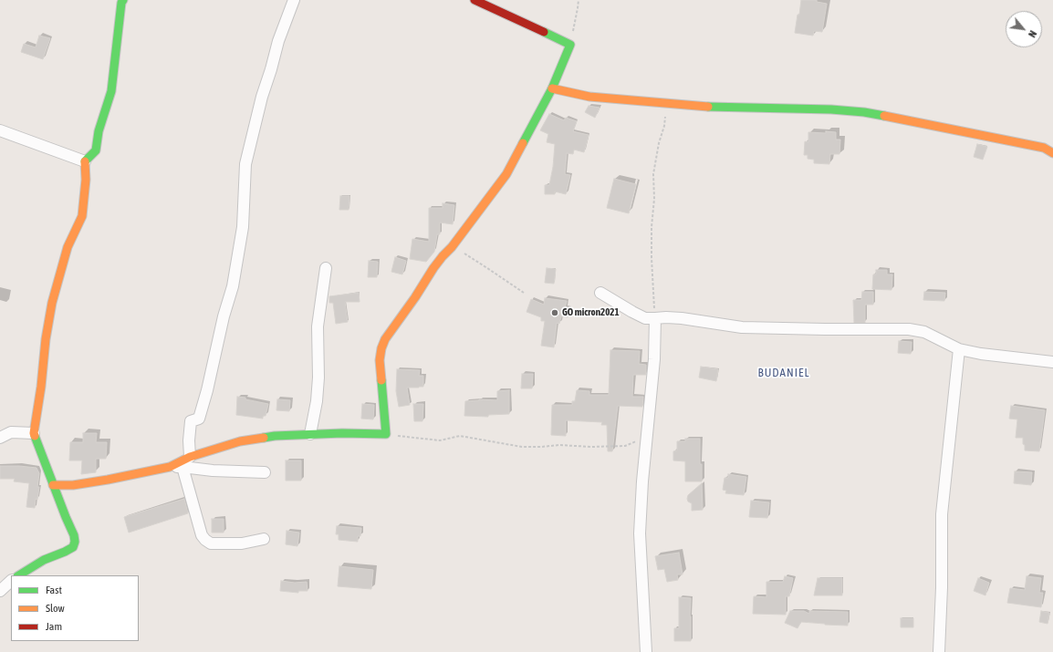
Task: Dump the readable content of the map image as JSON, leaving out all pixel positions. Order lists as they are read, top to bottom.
{
  "districts": ["BUDANIEL"],
  "places": ["GO micron2021"],
  "legend": ["Fast", "Slow", "Jam"],
  "north": "bottom right"
}
